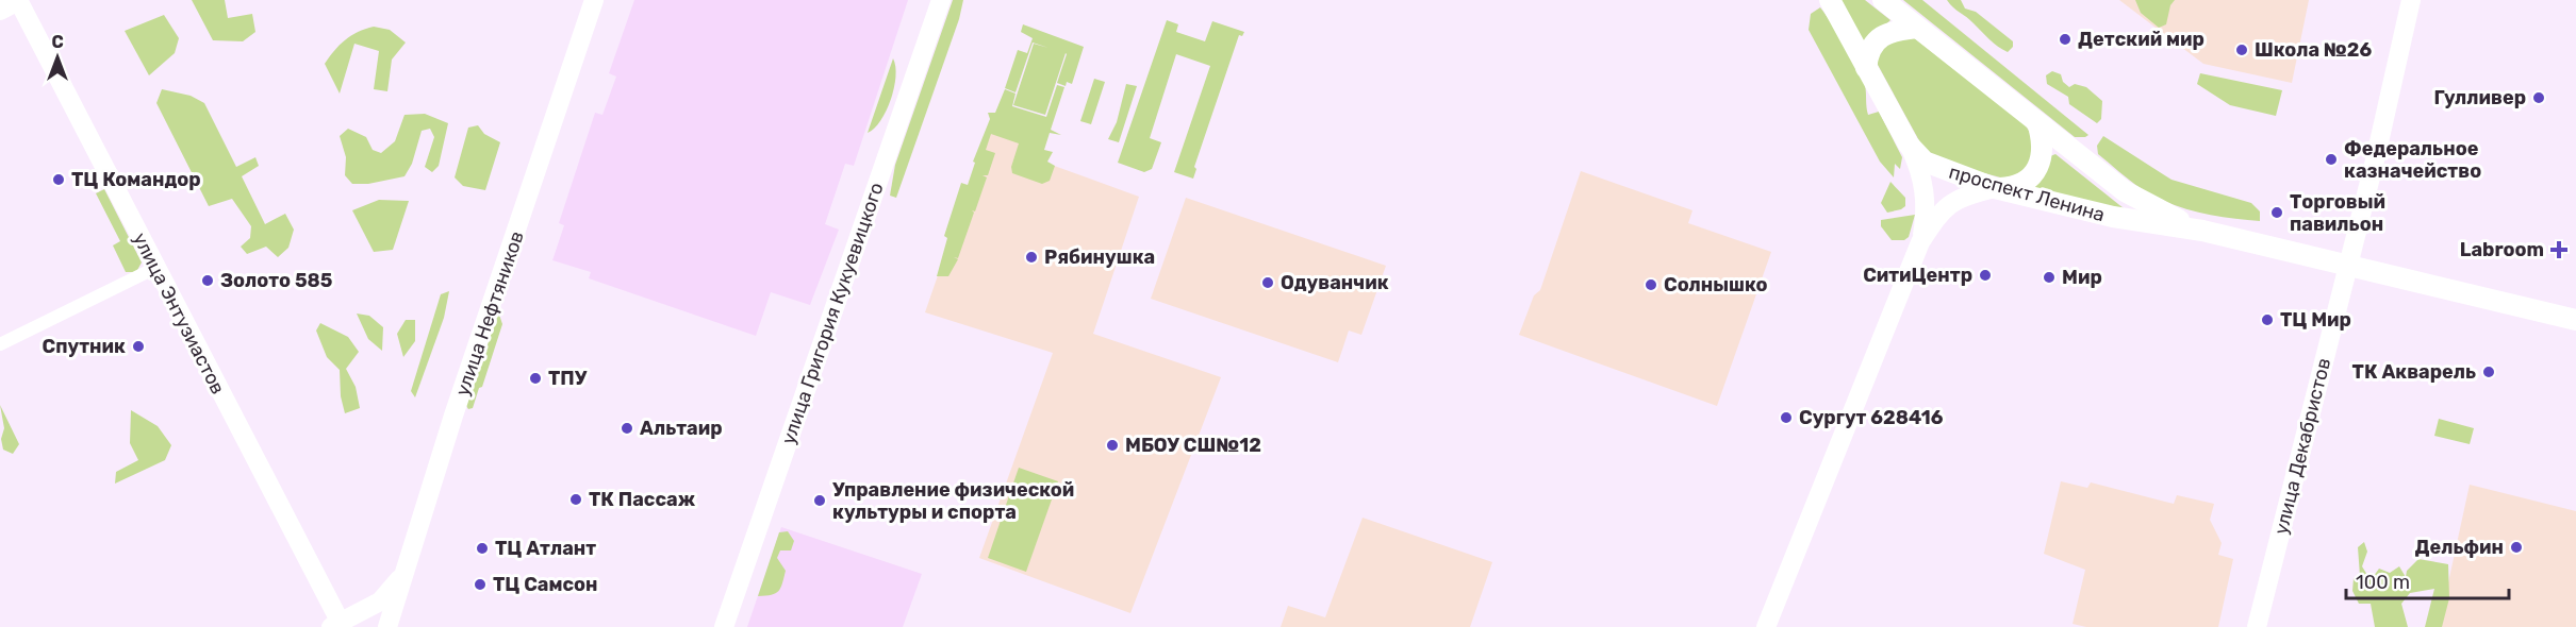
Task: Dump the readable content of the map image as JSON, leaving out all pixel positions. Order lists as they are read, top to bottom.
{
  "streets": {
    "main road": ["проспект Ленина"],
    "street": [
      "улица Энтузиастов",
      "улица Нефтяников",
      "улица Григория Кукуевицкого",
      "улица Декабристов"
    ]
  },
  "crossings": [
    ["проспект Ленина", "улица Декабристов"]
  ],
  "places": {
    "other": [
      "Детский мир",
      "Школа №26",
      "Гулливер",
      "Федеральное казначейство",
      "ТЦ Командор",
      "Торговый павильон",
      "Рябинушка",
      "СитиЦентр",
      "Мир",
      "Золото 585",
      "Одуванчик",
      "Солнышко",
      "ТЦ Мир",
      "Спутник",
      "ТК Акварель",
      "ТПУ",
      "Сургут 628416",
      "Альтаир",
      "МБОУ СШ№12",
      "ТК Пассаж",
      "Управление физической культуры и спорта",
      "Дельфин",
      "ТЦ Атлант",
      "ТЦ Самсон"
    ],
    "health": ["Labroom"]
  },
  "scale_bar": "100 m",
  "north": "top"
}
